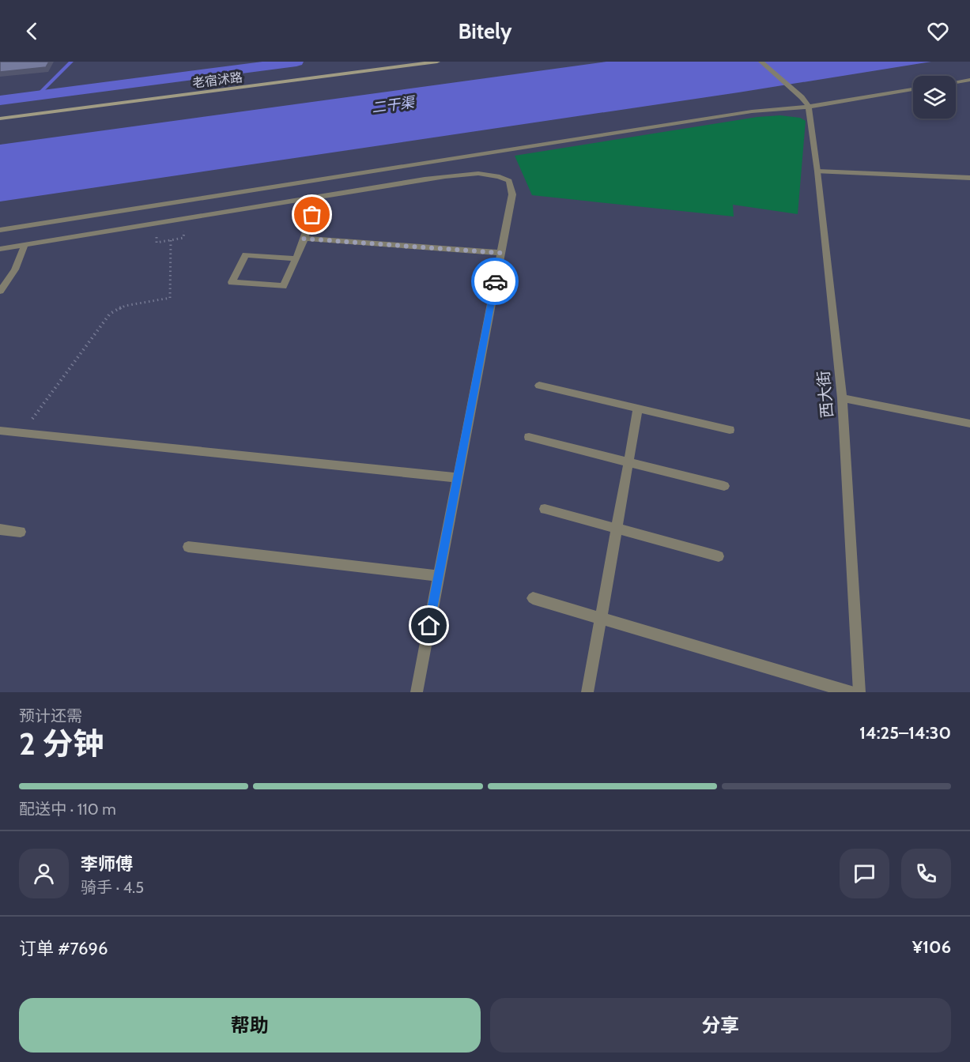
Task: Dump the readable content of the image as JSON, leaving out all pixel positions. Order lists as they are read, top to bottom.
{
  "streets": {
    "main road": ["老宿沭路"],
    "street": ["西大街"]
  },
  "water": ["二干渠"],
  "page": {
    "header": "Bitely",
    "heading": ["2 分钟", "预计还需", "14:25–14:30"],
    "panel": [
      "李师傅",
      "骑手 · 4.5",
      "订单 #7696",
      "¥106"
    ],
    "bar": "配送中 · 110 m",
    "buttons": ["帮助", "分享"]
  }
}
